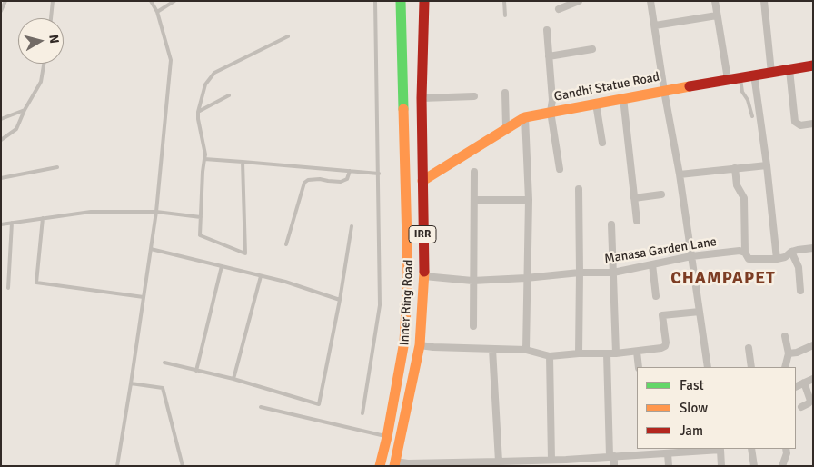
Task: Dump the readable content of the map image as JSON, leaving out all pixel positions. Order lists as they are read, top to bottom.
{
  "streets": {
    "main road": ["Gandhi Statue Road", "IRR", "Inner Ring Road"],
    "street": ["Manasa Garden Lane"]
  },
  "crossings": [
    ["Gandhi Statue Road", "Inner Ring Road"],
    ["Manasa Garden Lane", "Inner Ring Road"]
  ],
  "districts": ["CHAMPAPET"],
  "legend": ["Fast", "Slow", "Jam"],
  "north": "right"
}
